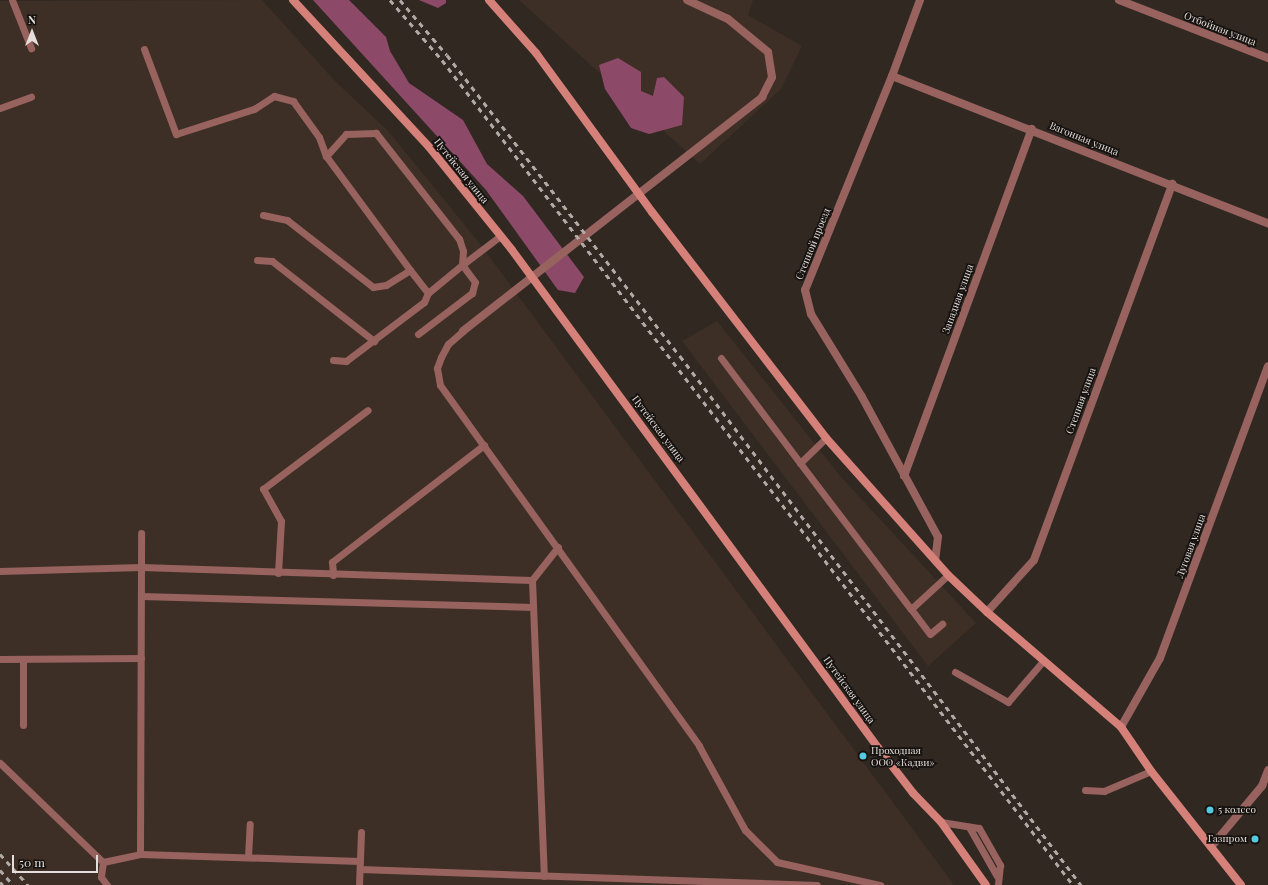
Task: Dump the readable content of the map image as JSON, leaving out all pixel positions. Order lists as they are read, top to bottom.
{
  "streets": {
    "main road": ["Путейская улица"],
    "street": [
      "Отбойная улица",
      "Вагонная улица",
      "Степной проезд",
      "Западная улица",
      "Степная улица",
      "Луговая улица"
    ]
  },
  "crossings": [
    ["Вагонная улица", "Степной проезд"],
    ["Вагонная улица", "Западная улица"],
    ["Вагонная улица", "Степная улица"],
    ["Степной проезд", "Западная улица"]
  ],
  "places": ["Проходная ООО «Кадви»", "5 колесо", "Газпром"],
  "scale_bar": "50 m",
  "north": "top"
}
